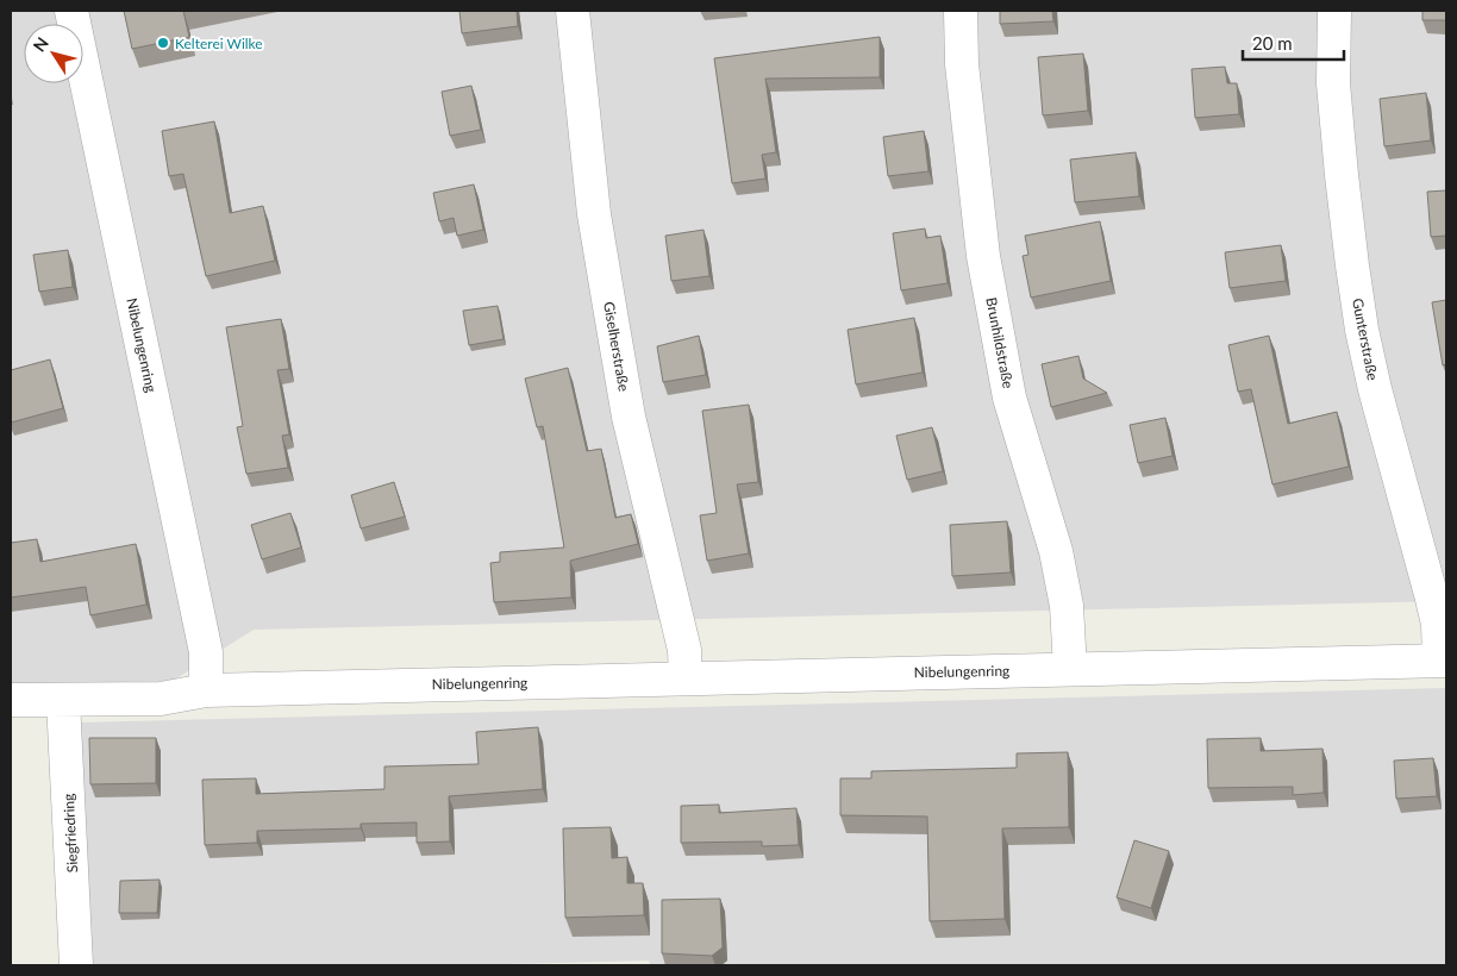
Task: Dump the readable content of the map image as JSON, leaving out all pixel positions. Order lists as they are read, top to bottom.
{
  "streets": {
    "street": [
      "Gunterstraße",
      "Brunhildstraße",
      "Nibelungenring",
      "Giselherstraße",
      "Siegfriedring"
    ]
  },
  "crossings": [
    ["Gunterstraße", "Nibelungenring"],
    ["Brunhildstraße", "Nibelungenring"],
    ["Nibelungenring", "Giselherstraße"]
  ],
  "places": ["Kelterei Wilke"],
  "scale_bar": "20 m",
  "north": "top left"
}
